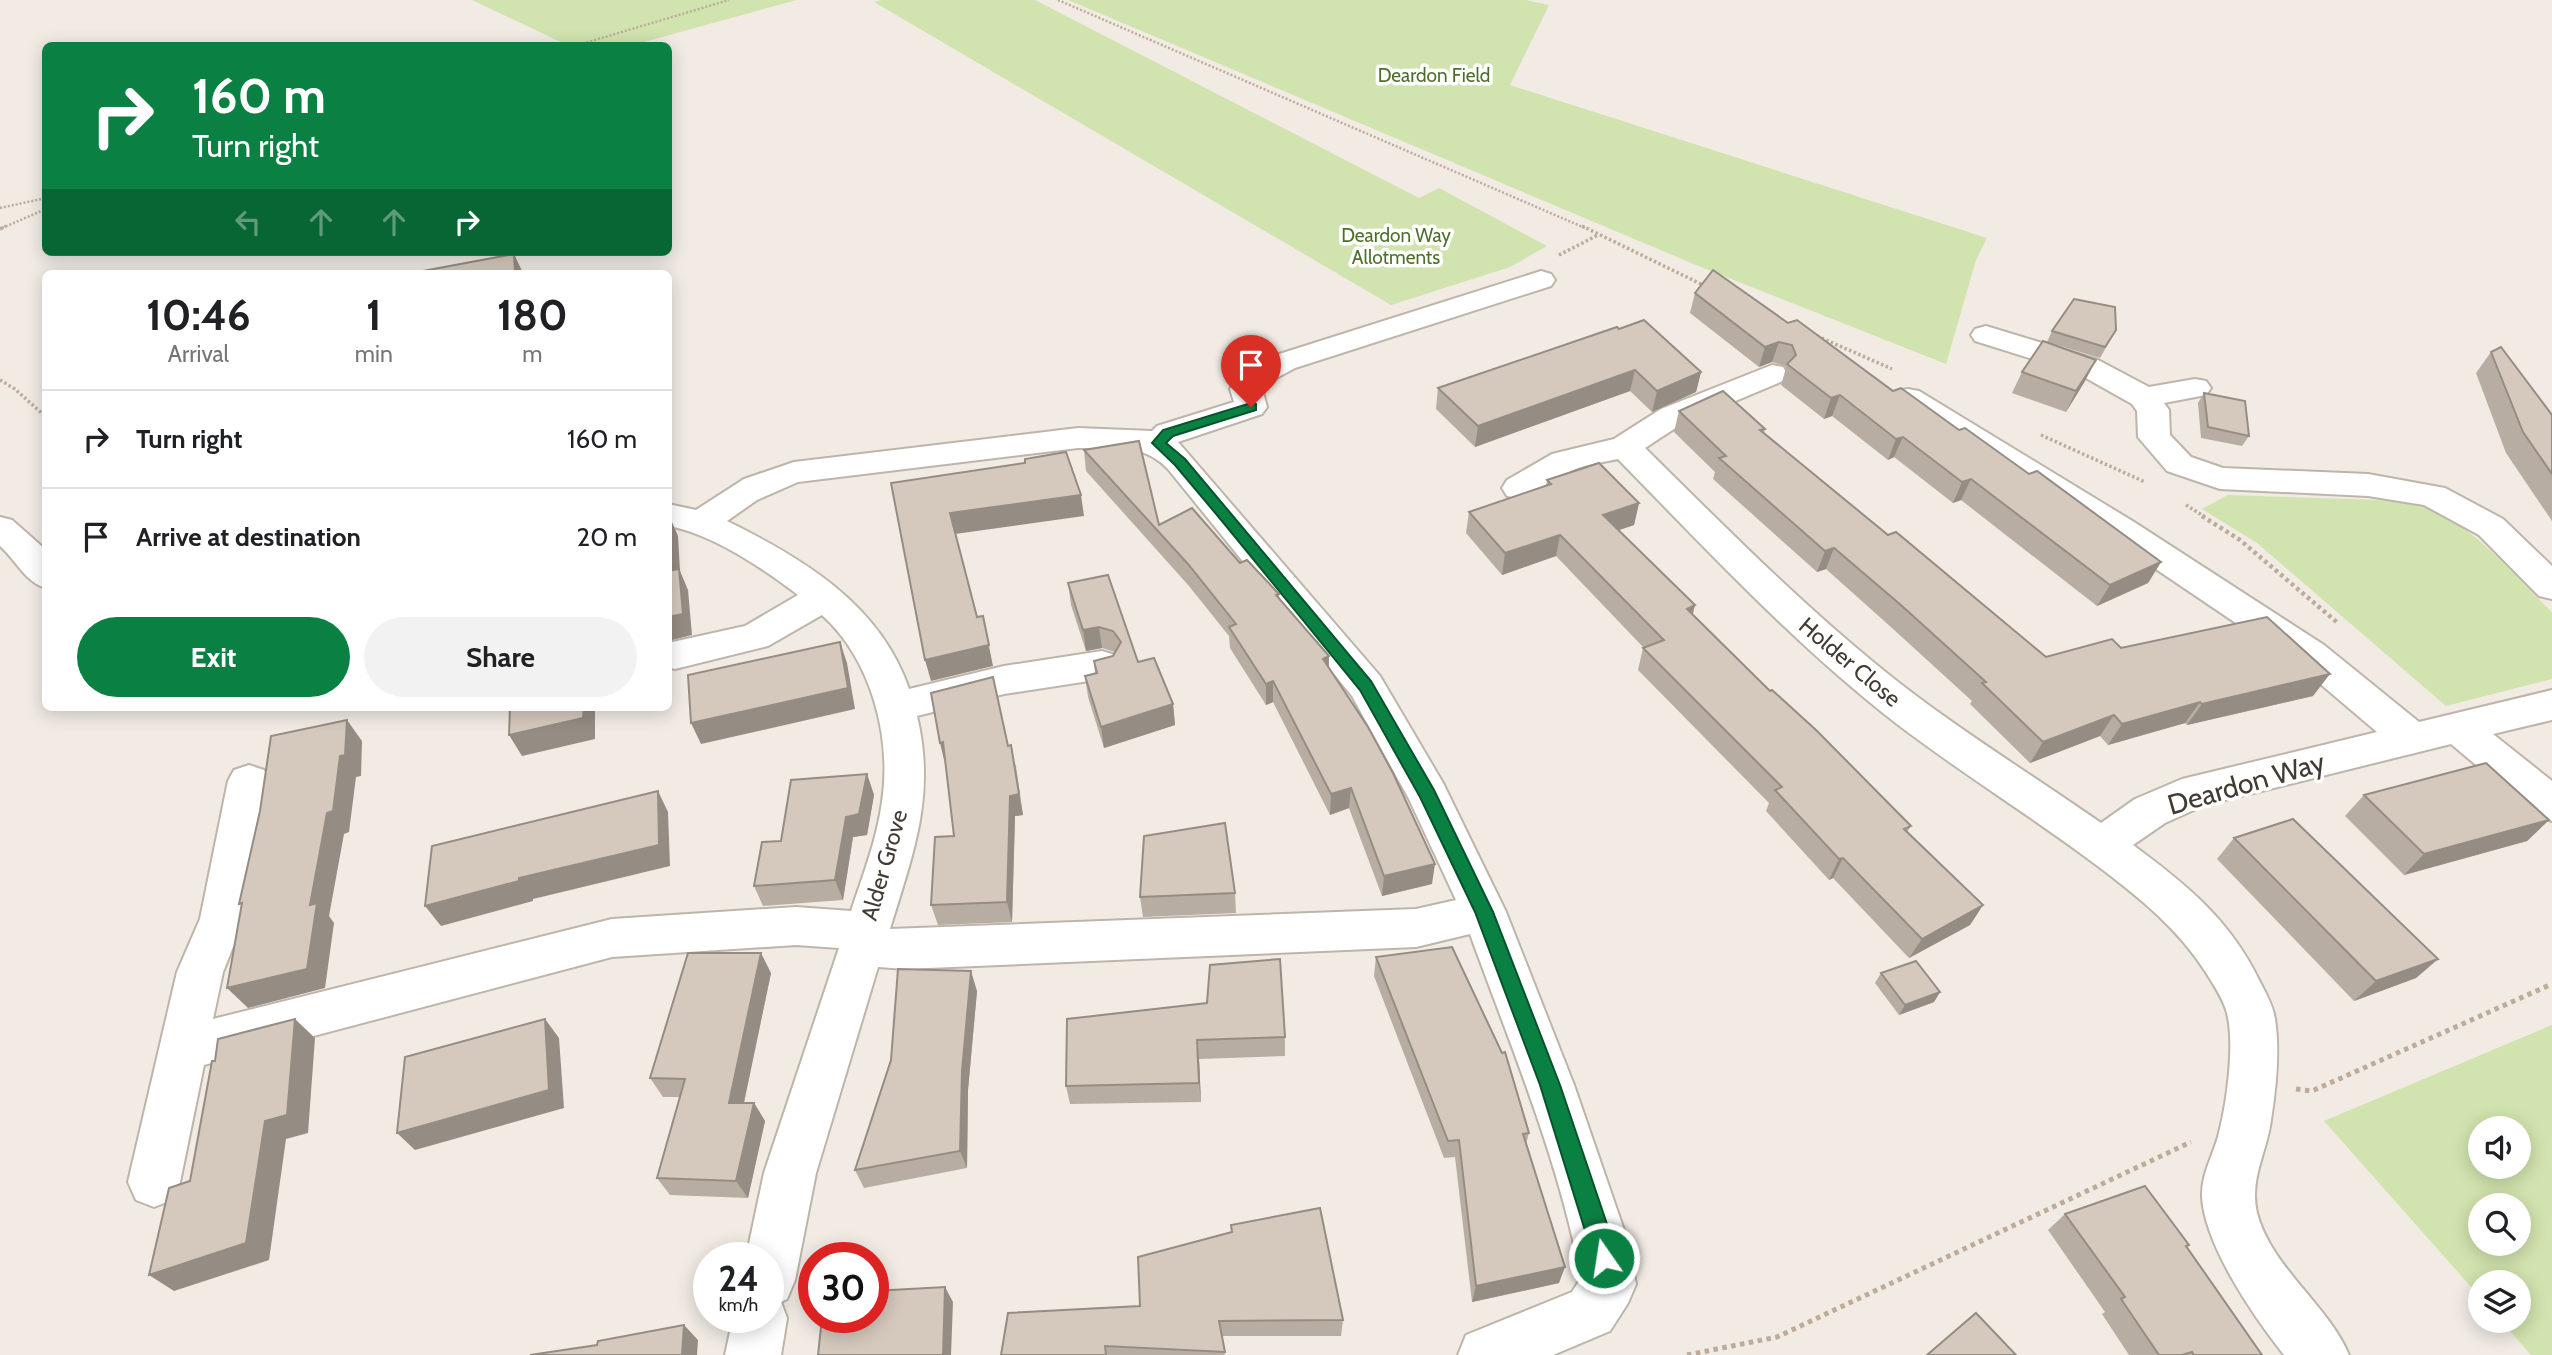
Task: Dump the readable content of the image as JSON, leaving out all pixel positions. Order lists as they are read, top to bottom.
{
  "streets": {
    "street": ["Holder Close", "Deardon Way", "Alder Grove"]
  },
  "crossings": [
    ["Holder Close", "Deardon Way"]
  ],
  "parks": ["Deardon Field", "Deardon Way Allotments"],
  "page": {
    "turn": ["160 m", "Turn right"],
    "eta": [
      "10:46",
      "Arrival",
      "1",
      "min",
      "180",
      "m"
    ],
    "list": [
      {
        "name": "Turn right",
        "value": "160 m"
      },
      {
        "name": "Arrive at destination",
        "value": "20 m"
      }
    ],
    "buttons": ["Exit", "Share"],
    "speed": "24 km/h",
    "limit": "30"
  }
}
